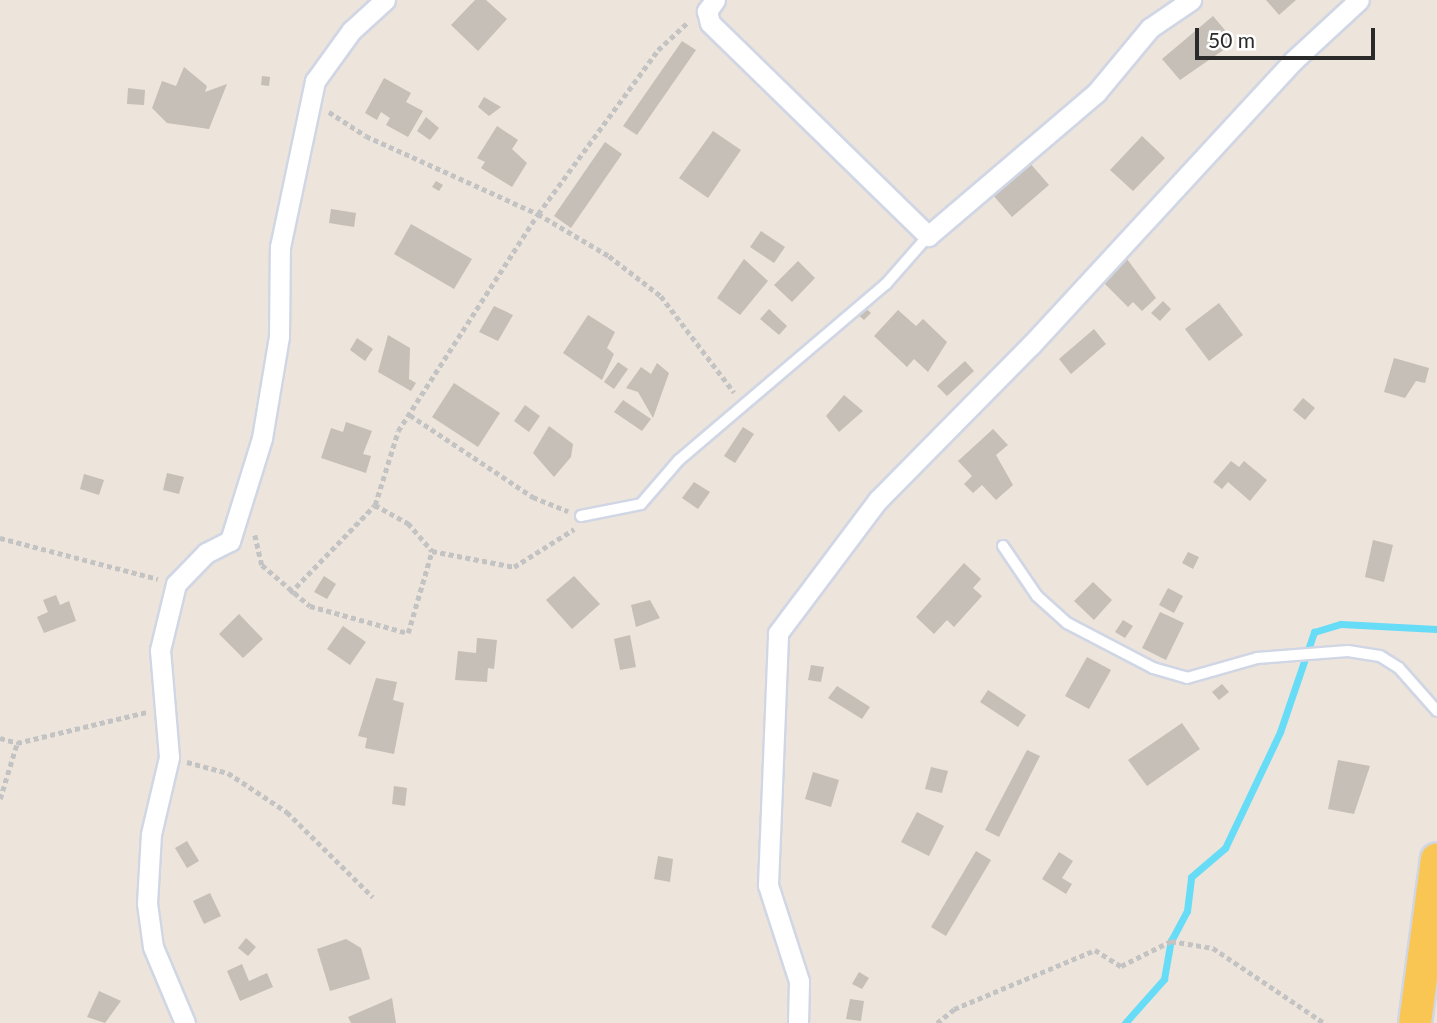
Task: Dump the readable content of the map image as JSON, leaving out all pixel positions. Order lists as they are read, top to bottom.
{
  "scale_bar": "50 m"
}
